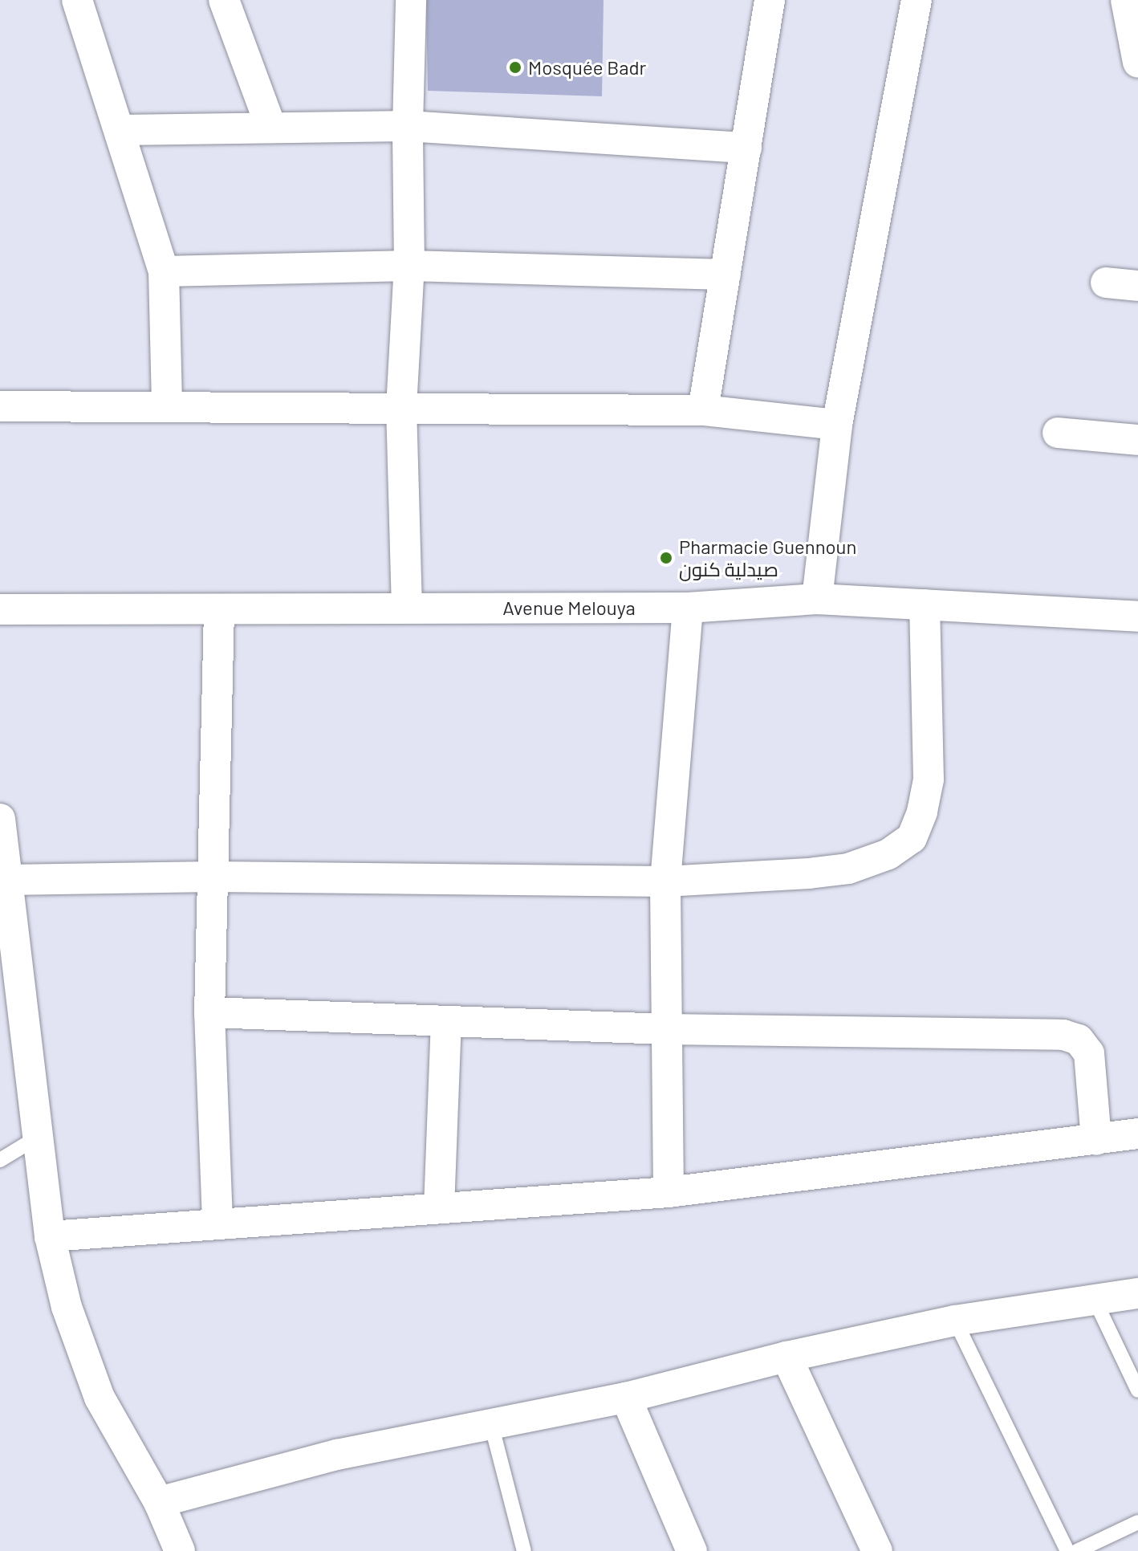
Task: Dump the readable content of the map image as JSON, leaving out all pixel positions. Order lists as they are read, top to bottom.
{
  "streets": {
    "street": ["Avenue Melouya"]
  },
  "places": ["Mosquée Badr", "Pharmacie Guennoun صيدلية كنون"]
}
